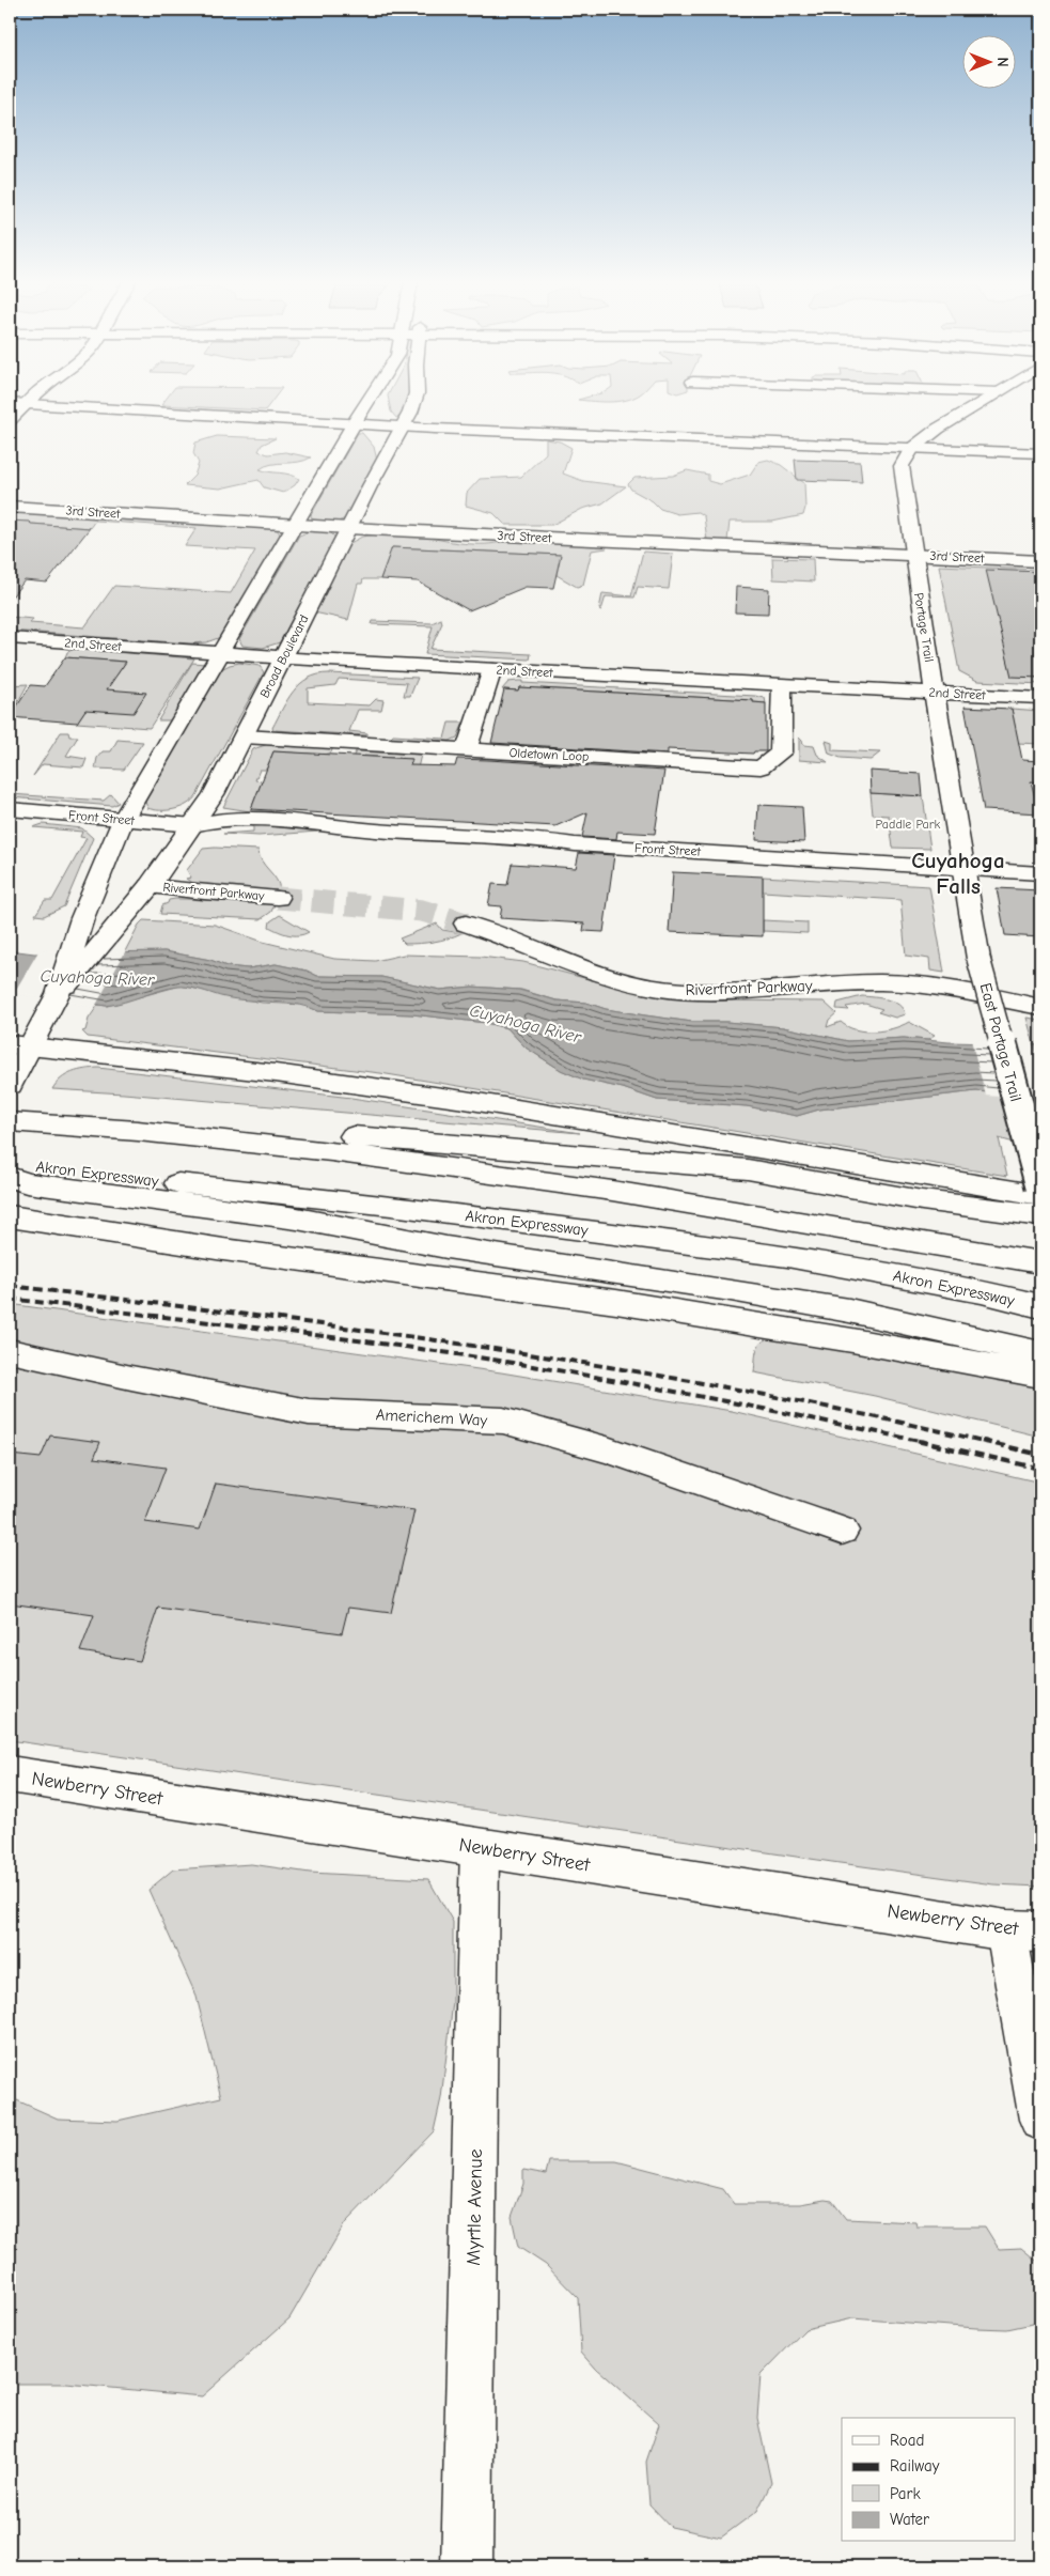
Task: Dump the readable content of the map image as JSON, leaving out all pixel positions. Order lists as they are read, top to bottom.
{
  "streets": {
    "main road": [
      "3rd Street",
      "Portage Trail",
      "2nd Street",
      "Broad Boulevard",
      "Oldetown Loop",
      "Front Street",
      "Riverfront Parkway",
      "East Portage Trail",
      "Akron Expressway",
      "Americhem Way",
      "Newberry Street",
      "Myrtle Avenue"
    ]
  },
  "crossings": [
    ["3rd Street", "Portage Trail"],
    ["3rd Street", "Broad Boulevard"],
    ["Portage Trail", "2nd Street"],
    ["Portage Trail", "Front Street"],
    ["Portage Trail", "East Portage Trail"],
    ["2nd Street", "Broad Boulevard"],
    ["2nd Street", "Oldetown Loop"],
    ["Broad Boulevard", "Oldetown Loop"],
    ["Broad Boulevard", "Front Street"],
    ["Broad Boulevard", "Riverfront Parkway"],
    ["Newberry Street", "Myrtle Avenue"]
  ],
  "districts": ["Cuyahoga Falls"],
  "water": ["Cuyahoga River"],
  "parks": ["Paddle Park"],
  "legend": [
    "Road",
    "Railway",
    "Park",
    "Water"
  ],
  "north": "right"
}
